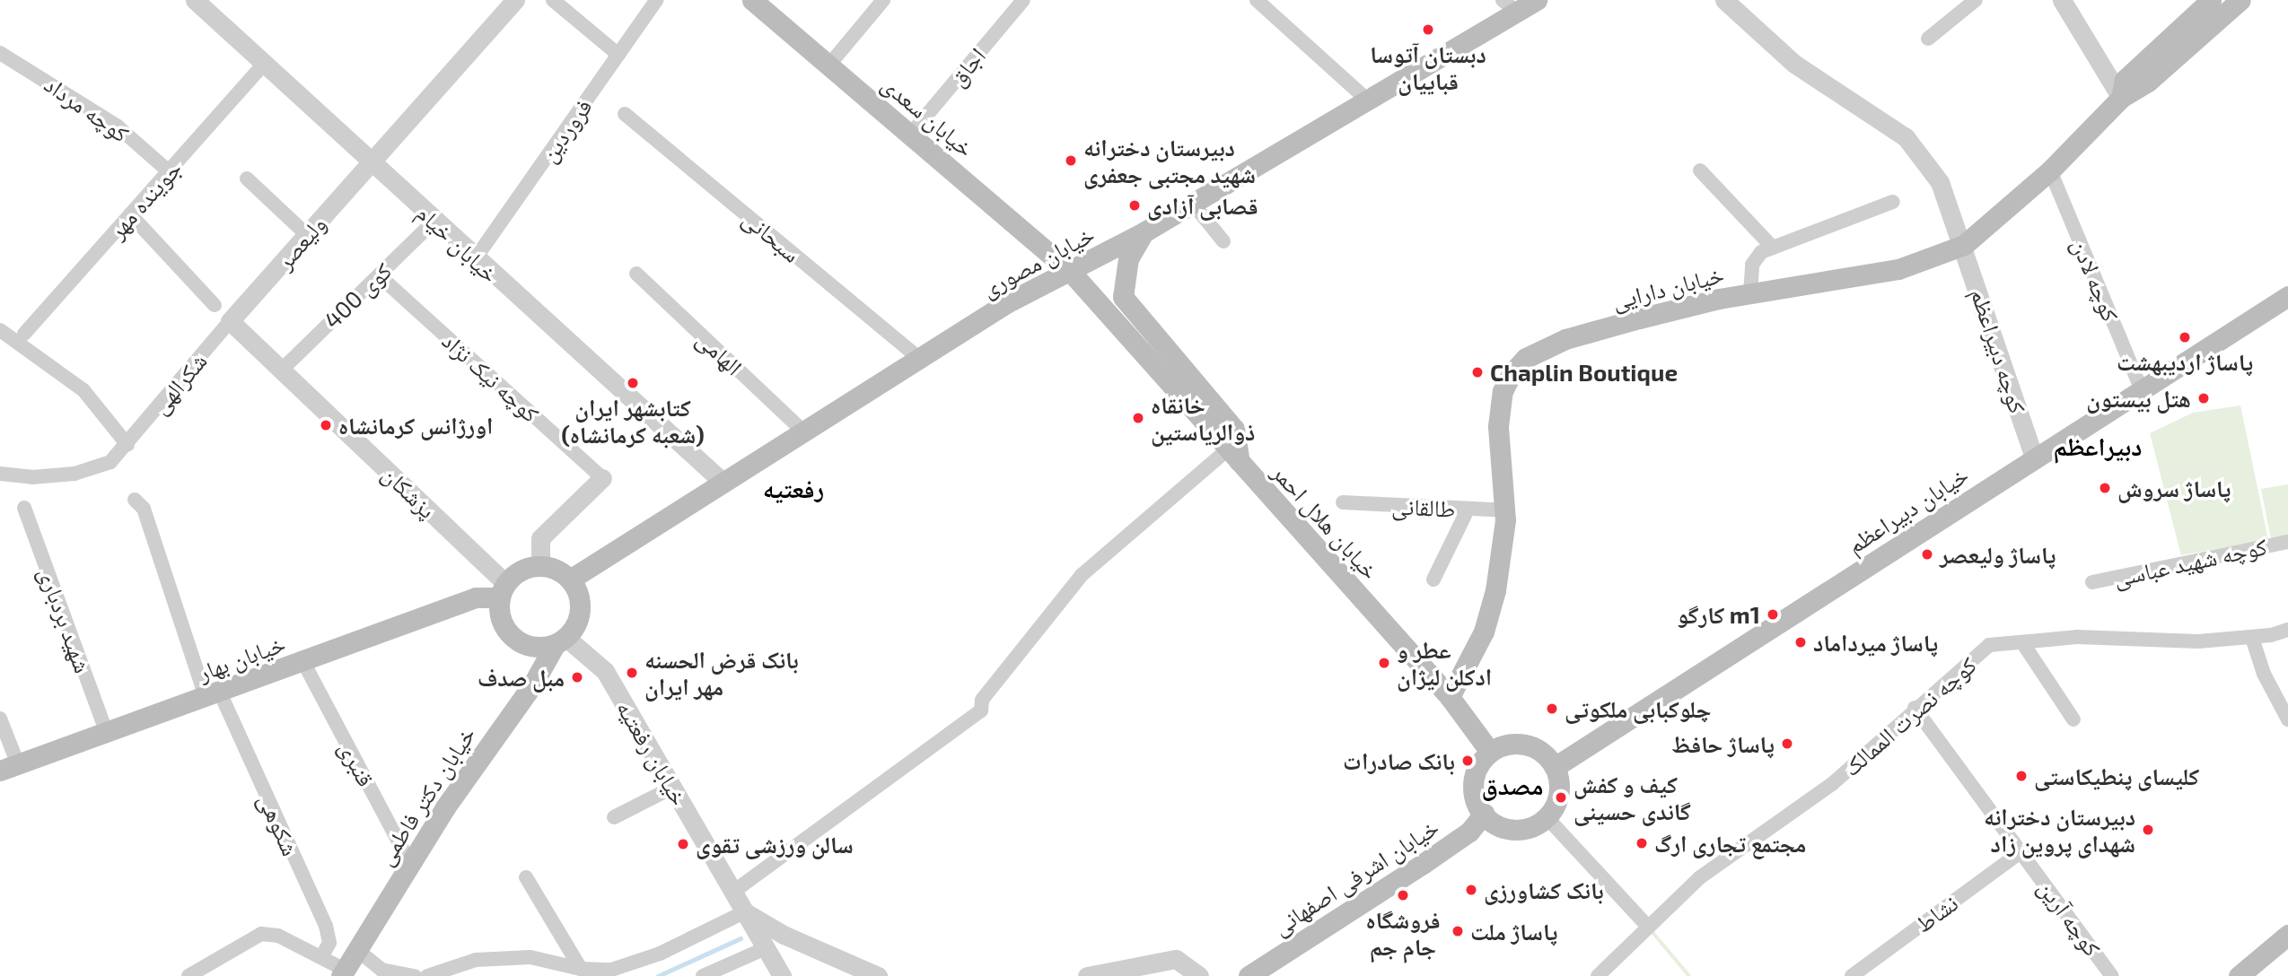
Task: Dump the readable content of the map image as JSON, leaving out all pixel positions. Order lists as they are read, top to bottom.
{
  "streets": {
    "main road": [
      "خیابان سعدی",
      "خیابان مصوری",
      "خیابان دارایی",
      "خیابان دبیراعظم",
      "خیابان هلال احمر",
      "خیابان بهار",
      "خیابان دکتر فاطمی",
      "خیابان اشرفی اصفهانی"
    ],
    "street": [
      "اجاق",
      "کوچه مرداد",
      "فروردین",
      "جوینده مهر",
      "سبحانی",
      "ولیعصر",
      "خیابان خیام",
      "کوچه لادن",
      "کوی 400",
      "کوچه دبیراعظم",
      "الهامی",
      "کوچه نیک نژاد",
      "شکرالهی",
      "پزشکان",
      "طالقانی",
      "کوچه شهید عباسی",
      "شهید بردباری",
      "کوچه نصرت الممالک",
      "خیابان رفعتیه",
      "قنبری",
      "شکوهی",
      "نشاط",
      "کوچه آرین"
    ]
  },
  "crossings": [
    ["اجاق", "خیابان سعدی"],
    ["کوچه مرداد", "جوینده مهر"],
    ["خیابان سعدی", "خیابان مصوری"],
    ["خیابان سعدی", "خیابان هلال احمر"],
    ["فروردین", "خیابان خیام"],
    ["جوینده مهر", "خیابان خیام"],
    ["سبحانی", "خیابان مصوری"],
    ["ولیعصر", "خیابان خیام"],
    ["ولیعصر", "شکرالهی"],
    ["ولیعصر", "پزشکان"],
    ["خیابان خیام", "خیابان مصوری"],
    ["خیابان خیام", "کوی 400"],
    ["خیابان مصوری", "الهامی"],
    ["خیابان مصوری", "پزشکان"],
    ["خیابان مصوری", "خیابان هلال احمر"],
    ["خیابان مصوری", "خیابان بهار"],
    ["خیابان مصوری", "خیابان رفعتیه"],
    ["خیابان مصوری", "خیابان دکتر فاطمی"],
    ["کوچه لادن", "خیابان دارایی"],
    ["کوچه لادن", "خیابان دبیراعظم"],
    ["خیابان دارایی", "کوچه دبیراعظم"],
    ["خیابان دارایی", "طالقانی"],
    ["خیابان دارایی", "خیابان هلال احمر"],
    ["کوی 400", "کوچه نیک نژاد"],
    ["کوی 400", "پزشکان"],
    ["کوچه دبیراعظم", "خیابان دبیراعظم"],
    ["شکرالهی", "پزشکان"],
    ["پزشکان", "خیابان بهار"],
    ["پزشکان", "خیابان رفعتیه"],
    ["پزشکان", "خیابان دکتر فاطمی"],
    ["خیابان دبیراعظم", "خیابان هلال احمر"],
    ["خیابان دبیراعظم", "خیابان اشرفی اصفهانی"],
    ["خیابان هلال احمر", "خیابان اشرفی اصفهانی"],
    ["شهید بردباری", "خیابان بهار"],
    ["خیابان بهار", "خیابان رفعتیه"],
    ["خیابان بهار", "قنبری"],
    ["خیابان بهار", "خیابان دکتر فاطمی"],
    ["خیابان بهار", "شکوهی"],
    ["کوچه نصرت الممالک", "کوچه آرین"],
    ["خیابان رفعتیه", "خیابان دکتر فاطمی"],
    ["قنبری", "خیابان دکتر فاطمی"],
    ["نشاط", "کوچه آرین"]
  ],
  "districts": ["دبیراعظم", "رفعتیه", "مصدق"],
  "places": [
    "دبستان آتوسا قباییان",
    "دبیرستان دخترانه شهید مجتبی جعفری",
    "قصابی آزادی",
    "پاساژ اردیبهشت",
    "Chaplin Boutique",
    "کتابشهر ایران (شعبه کرمانشاه)",
    "هتل بیستون",
    "خانقاه ذوالریاستین",
    "اورژانس کرمانشاه",
    "پاساژ سروش",
    "پاساژ ولیعصر",
    "کارگو m1",
    "پاساژ میرداماد",
    "عطر و ادکلن لیژان",
    "بانک قرض الحسنه مهر ایران",
    "مبل صدف",
    "چلوکبابی ملکوتی",
    "پاساژ حافظ",
    "بانک صادرات",
    "کلیسای پنطیکاستی",
    "کیف و کفش گاندی حسینی",
    "دبیرستان دخترانه شهدای پروین زاد",
    "مجتمع تجاری ارگ",
    "سالن ورزشی تقوی",
    "بانک کشاورزی",
    "فروشگاه جام جم",
    "پاساژ ملت"
  ]
}
